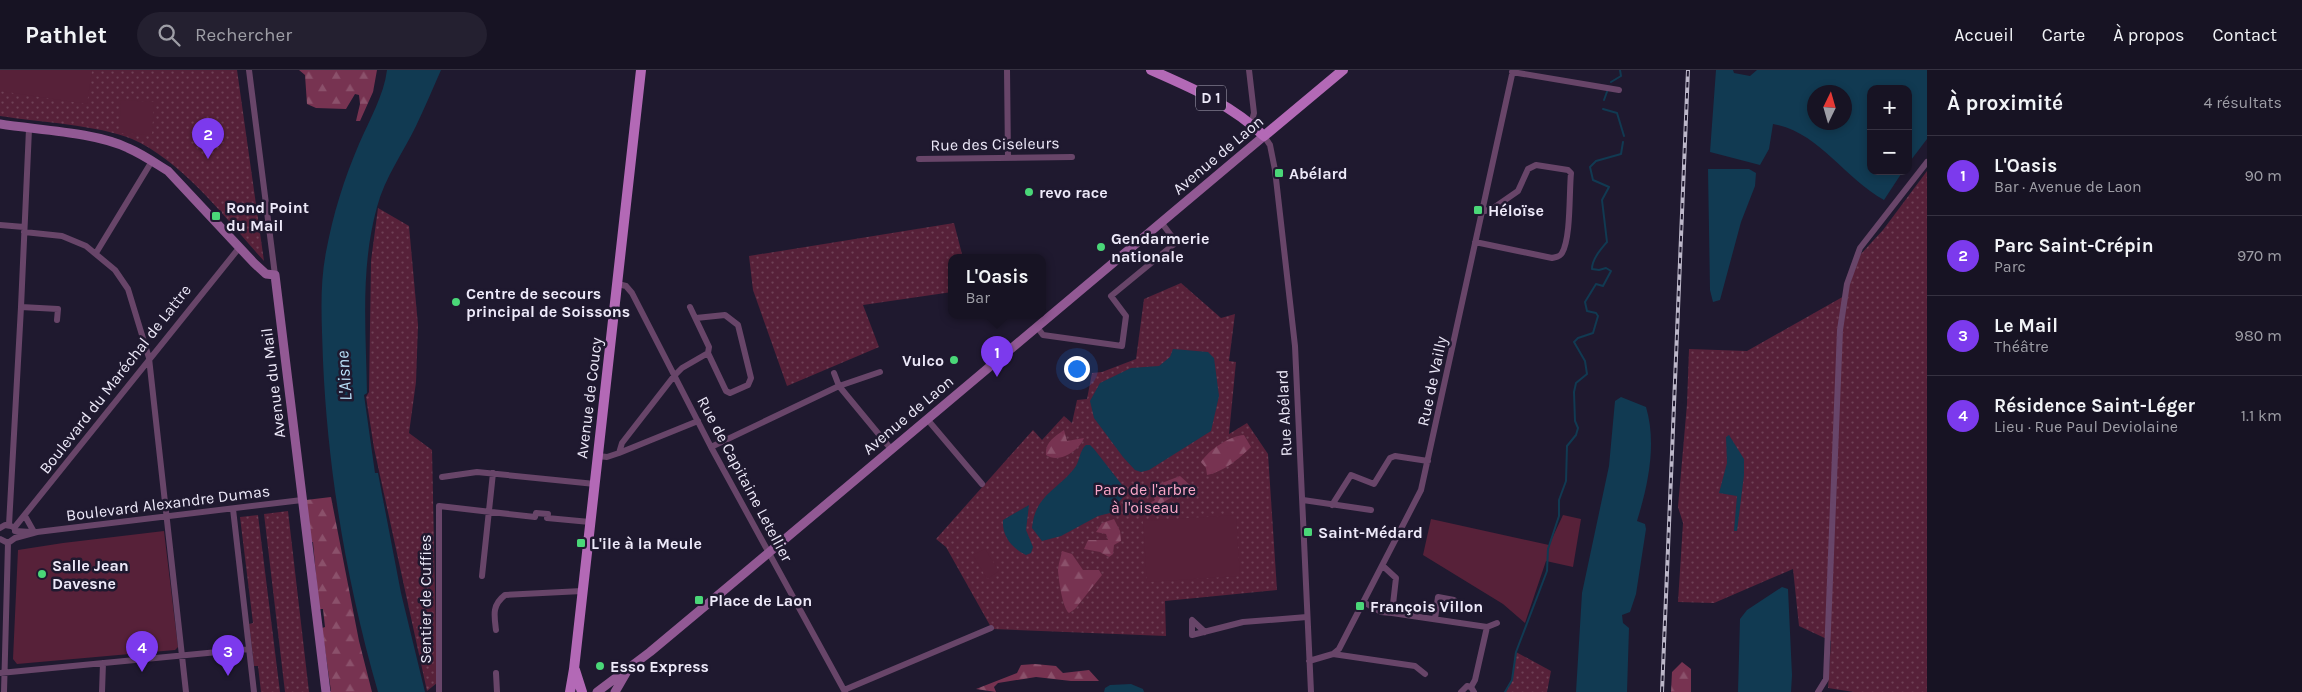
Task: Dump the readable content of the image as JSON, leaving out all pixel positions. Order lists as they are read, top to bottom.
{
  "streets": {
    "main road": [
      "D 1",
      "Avenue de Laon",
      "Avenue du Mail",
      "Avenue de Coucy"
    ],
    "street": [
      "Rue des Ciseleurs",
      "Boulevard du Maréchal de Lattre",
      "Rue de Vailly",
      "Rue Abélard",
      "Rue de Capitaine Letellier",
      "Boulevard Alexandre Dumas",
      "Sentier de Cuffies"
    ]
  },
  "crossings": [
    ["D 1", "Avenue de Laon"],
    ["D 1", "Rue Abélard"],
    ["Avenue de Laon", "Rue Abélard"],
    ["Avenue de Laon", "Rue de Capitaine Letellier"],
    ["Boulevard du Maréchal de Lattre", "Boulevard Alexandre Dumas"],
    ["Avenue du Mail", "Boulevard Alexandre Dumas"],
    ["Avenue de Coucy", "Rue de Capitaine Letellier"]
  ],
  "water": ["L'Aisne"],
  "parks": ["Parc de l'arbre à l'oiseau"],
  "places": {
    "transit": [
      "Abélard",
      "Héloïse",
      "Rond Point du Mail",
      "Saint-Médard",
      "L'ile à la Meule",
      "Place de Laon",
      "François Villon"
    ],
    "other": [
      "revo race",
      "Gendarmerie nationale",
      "Centre de secours principal de Soissons",
      "Vulco",
      "Salle Jean Davesne",
      "Esso Express"
    ]
  },
  "north": "top",
  "page": {
    "header": "Pathlet",
    "search": "Rechercher",
    "nav": [
      "Accueil",
      "Carte",
      "À propos",
      "Contact"
    ],
    "heading": ["À proximité", "4 résultats"],
    "map_buttons": ["+", "−"],
    "pins": [
      "2",
      "1",
      "4",
      "3"
    ],
    "list": [
      {
        "mark": "1",
        "name": "L'Oasis",
        "note": "Bar · Avenue de Laon",
        "value": "90 m"
      },
      {
        "mark": "2",
        "name": "Parc Saint-Crépin",
        "note": "Parc",
        "value": "970 m"
      },
      {
        "mark": "3",
        "name": "Le Mail",
        "note": "Théâtre",
        "value": "980 m"
      },
      {
        "mark": "4",
        "name": "Résidence Saint-Léger",
        "note": "Lieu · Rue Paul Deviolaine",
        "value": "1.1 km"
      }
    ],
    "popup": ["L'Oasis", "Bar"]
  }
}
